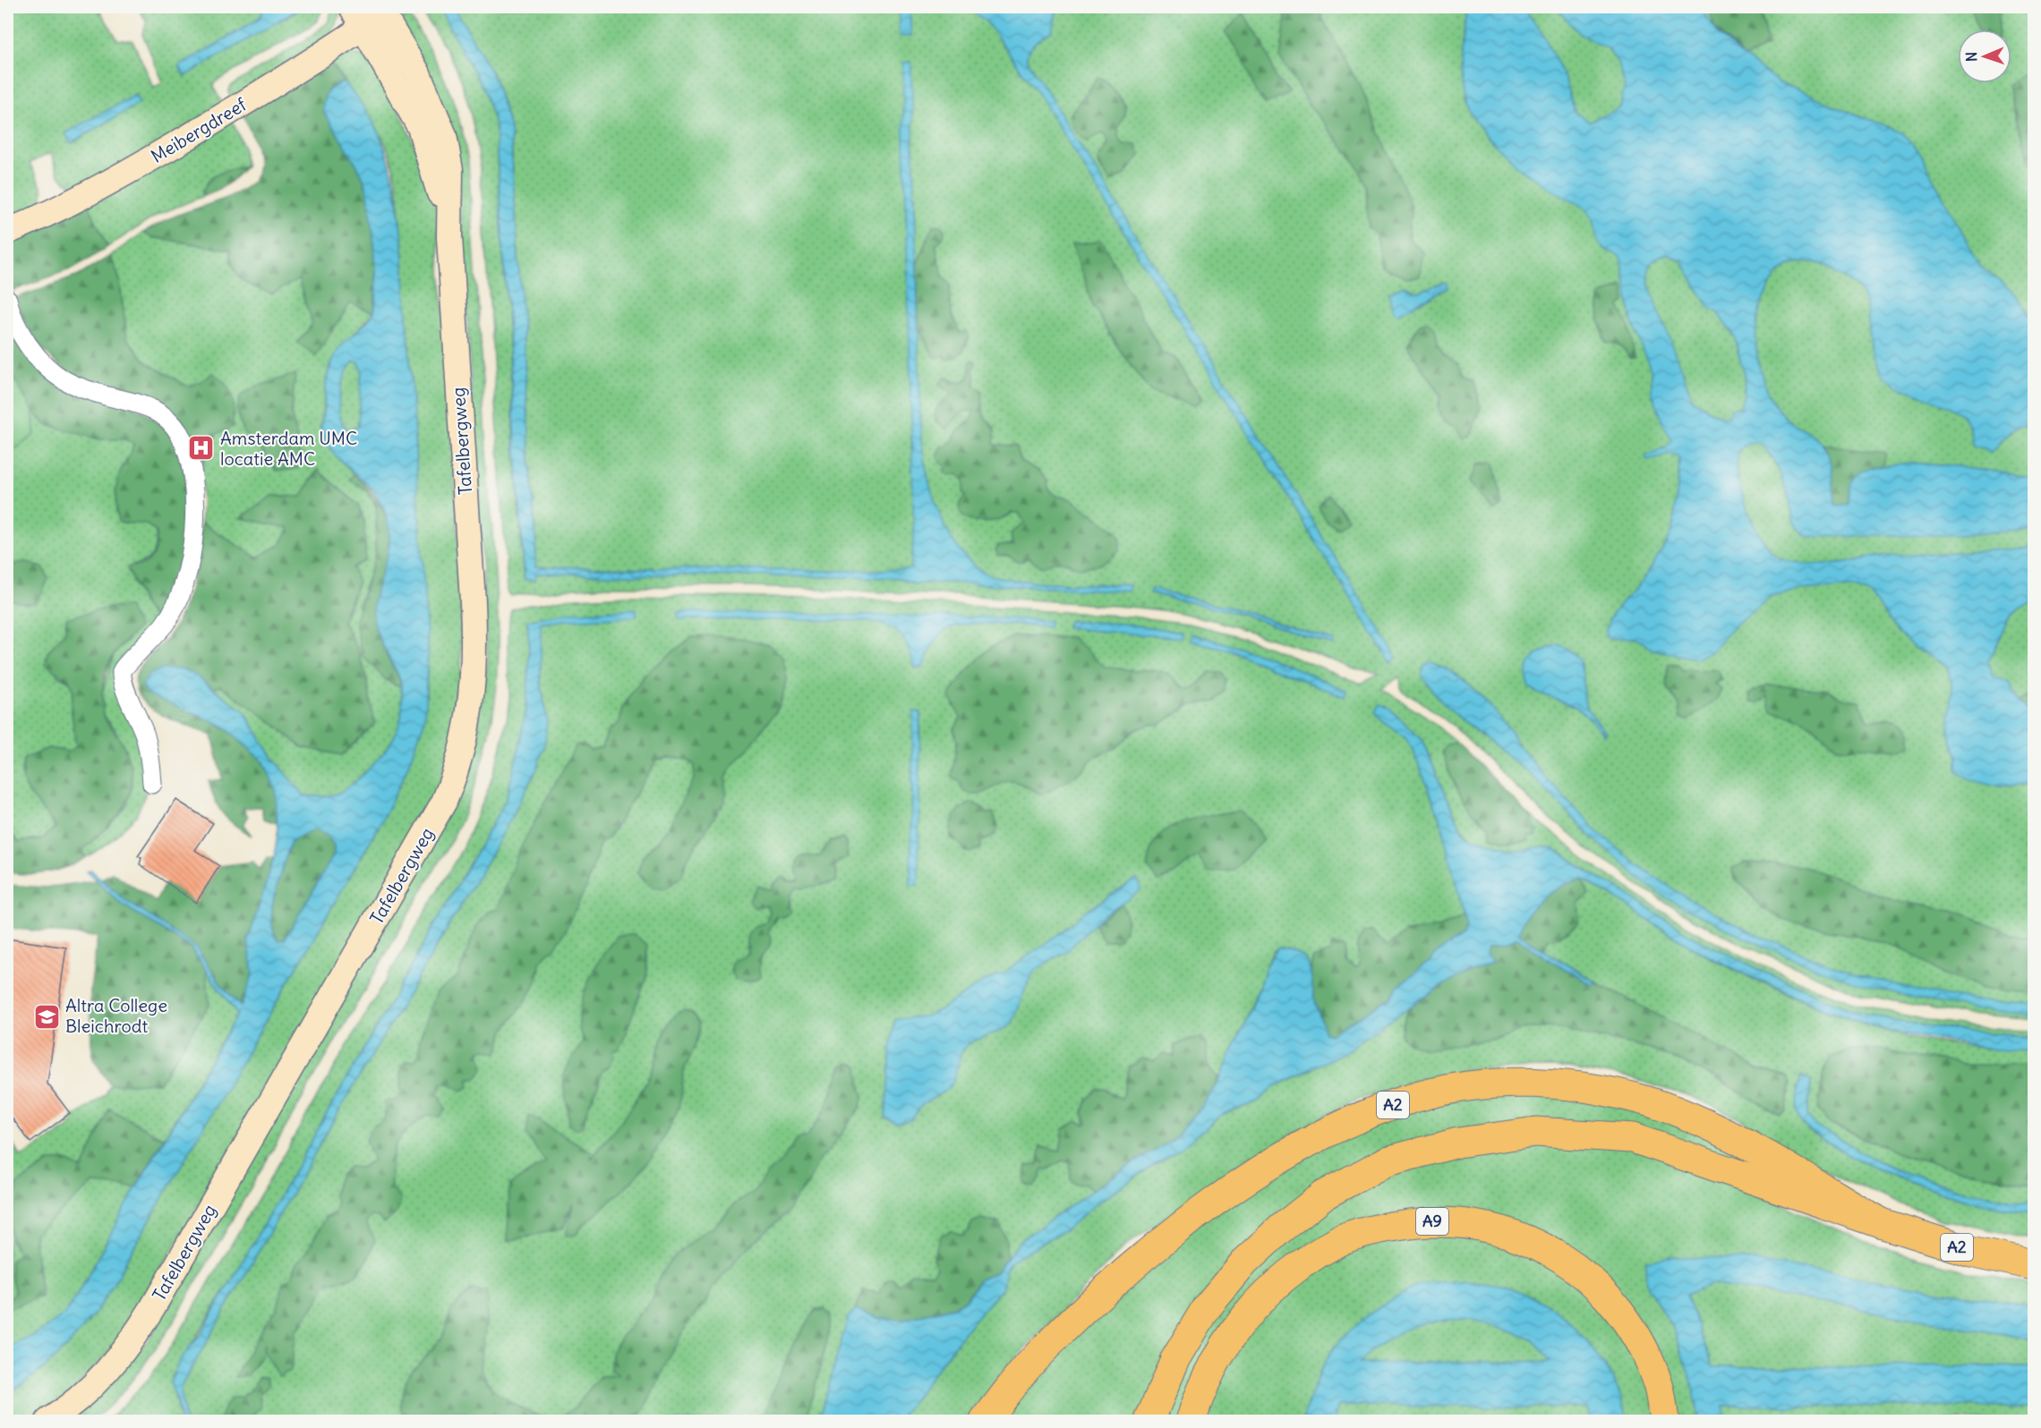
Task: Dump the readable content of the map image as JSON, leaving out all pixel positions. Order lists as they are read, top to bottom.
{
  "streets": {
    "highway": ["A2", "A9"],
    "street": ["Meibergdreef", "Tafelbergweg"]
  },
  "crossings": [
    ["Meibergdreef", "Tafelbergweg"]
  ],
  "places": {
    "hospital": ["Amsterdam UMC locatie AMC"],
    "school or university": ["Altra College Bleichrodt"]
  },
  "north": "left"
}
